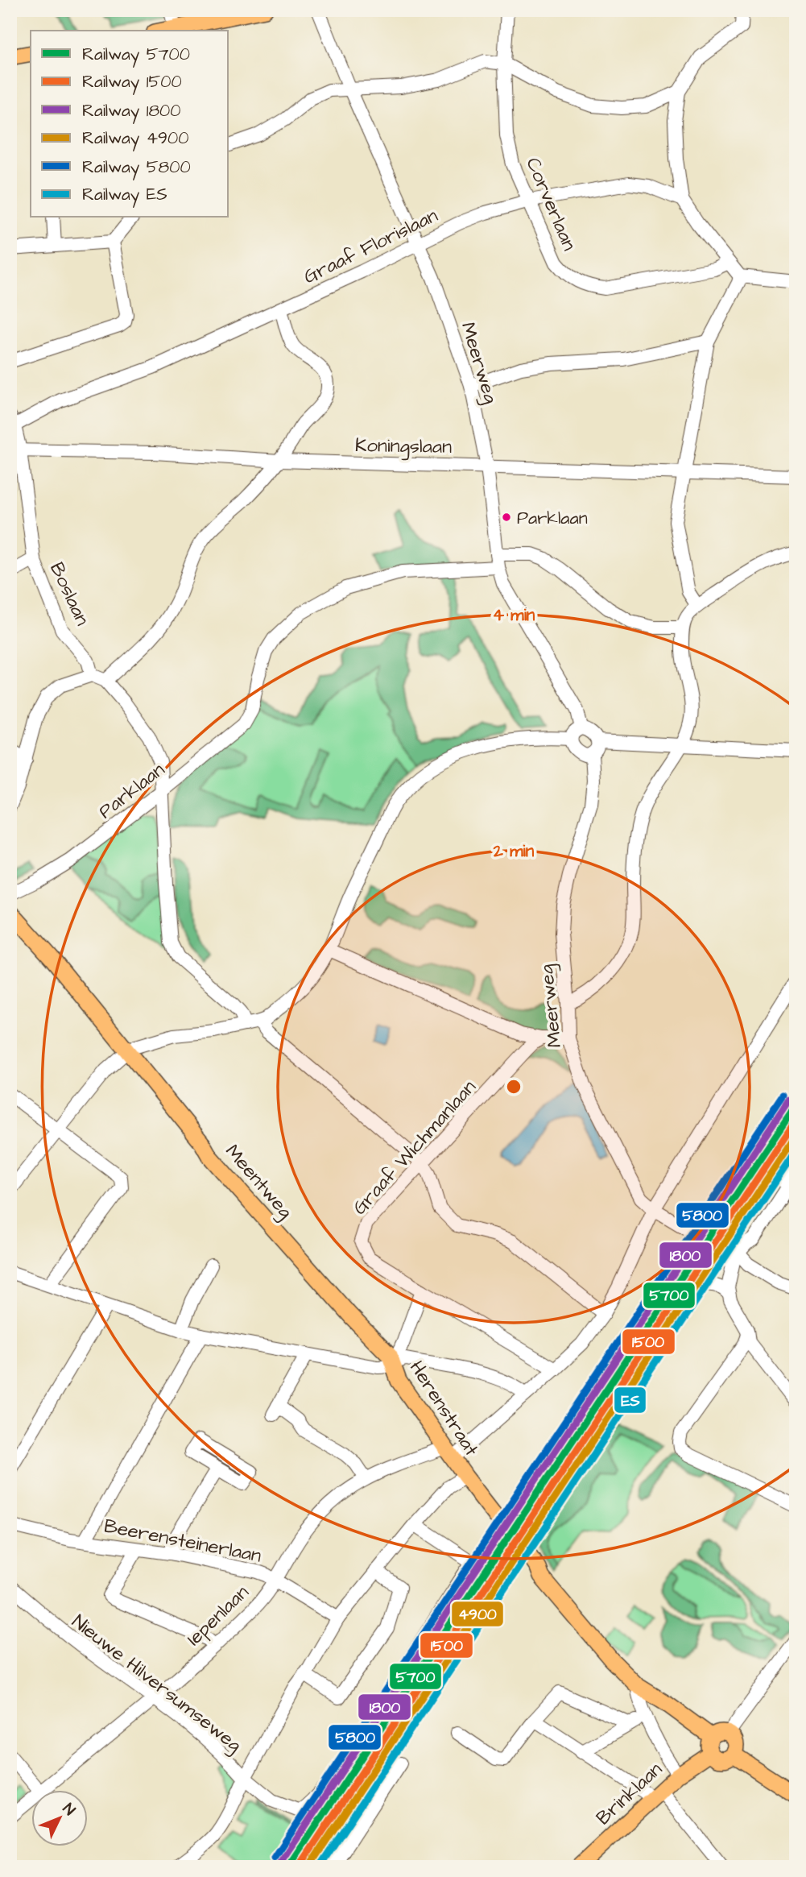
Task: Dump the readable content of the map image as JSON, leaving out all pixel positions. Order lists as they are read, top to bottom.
{
  "streets": {
    "main road": ["Meentweg", "Herenstraat", "Brinklaan"],
    "street": [
      "Corverlaan",
      "Graaf Florislaan",
      "Meerweg",
      "Koningslaan",
      "Boslaan",
      "Parklaan",
      "Graaf Wichmanlaan",
      "Beerensteinerlaan",
      "Iepenlaan",
      "Nieuwe Hilversumseweg"
    ]
  },
  "crossings": [
    ["Corverlaan", "Graaf Florislaan"],
    ["Graaf Florislaan", "Meerweg"],
    ["Graaf Florislaan", "Boslaan"],
    ["Meerweg", "Koningslaan"],
    ["Meerweg", "Parklaan"],
    ["Koningslaan", "Boslaan"],
    ["Meentweg", "Herenstraat"],
    ["Herenstraat", "Iepenlaan"],
    ["Herenstraat", "Brinklaan"],
    ["Beerensteinerlaan", "Iepenlaan"],
    ["Iepenlaan", "Nieuwe Hilversumseweg"]
  ],
  "places": ["Parklaan"],
  "lines": [
    "rail line 5800",
    "rail line 1800",
    "rail line 5700",
    "rail line 1500",
    "rail line 4900",
    "rail line ES"
  ],
  "legend": [
    "Railway 5700",
    "Railway 1500",
    "Railway 1800",
    "Railway 4900",
    "Railway 5800",
    "Railway ES"
  ],
  "north": "top right",
  "rings": ["4 min", "2 min"]
}
